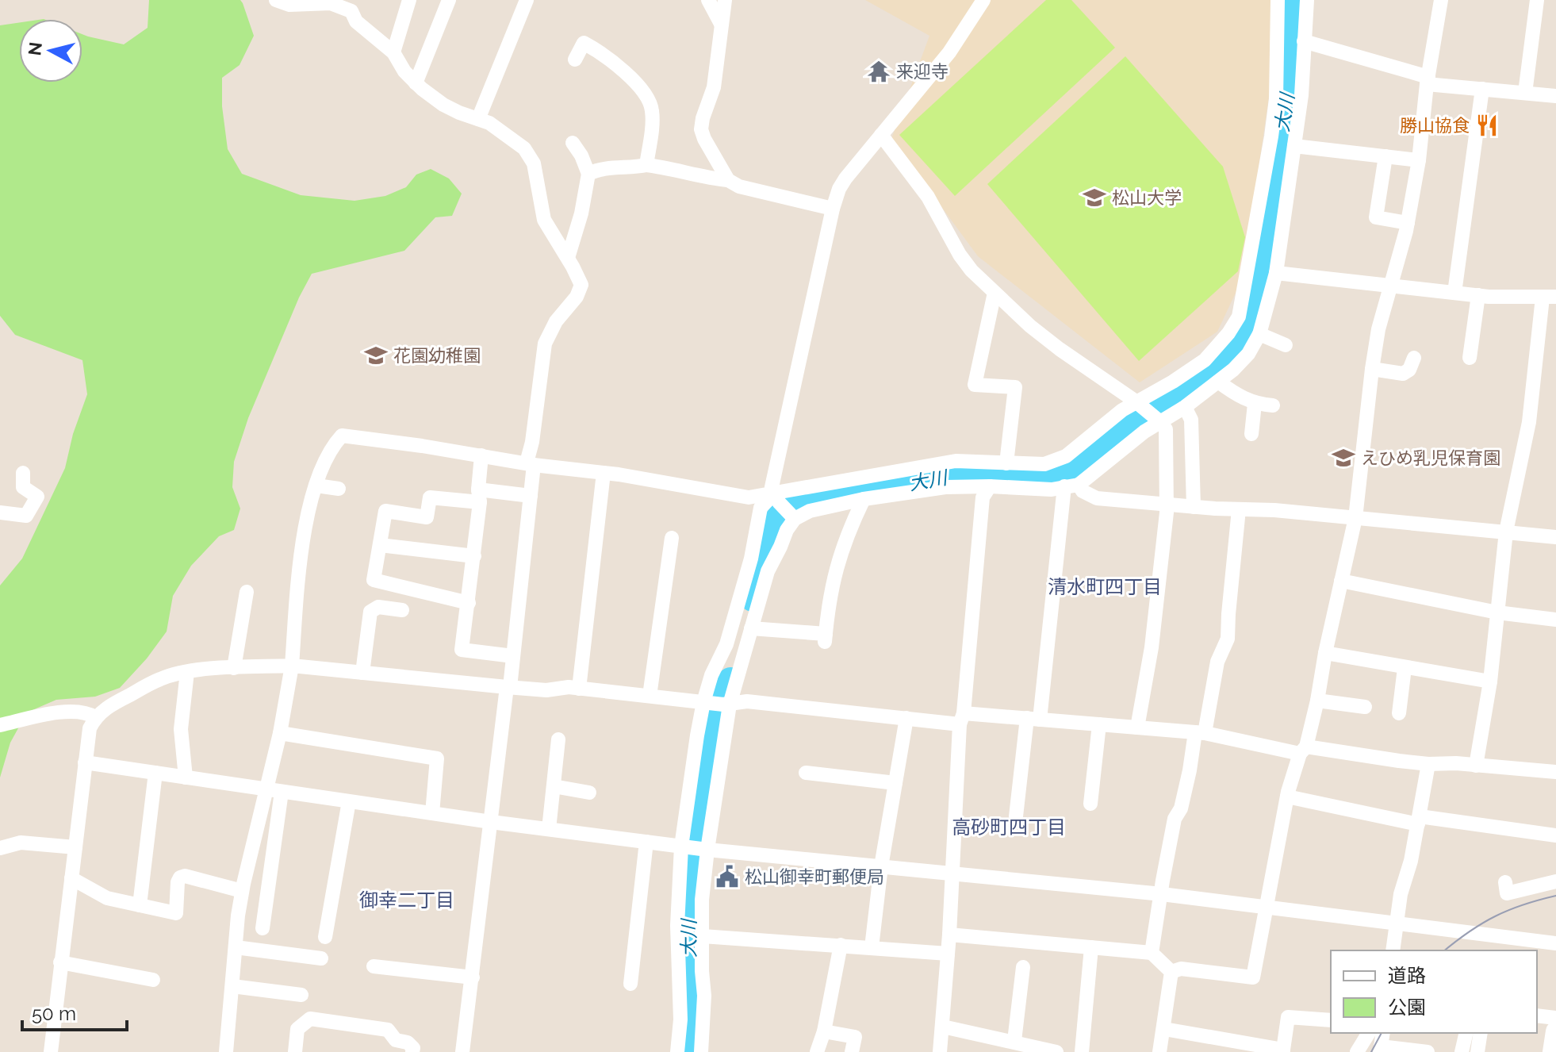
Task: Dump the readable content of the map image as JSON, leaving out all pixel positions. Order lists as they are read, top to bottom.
{
  "districts": ["清水町四丁目", "高砂町四丁目", "御幸二丁目"],
  "water": ["大川"],
  "places": {
    "temple": ["来迎寺"],
    "restaurant": ["勝山協食"],
    "school or university": ["松山大学", "花園幼稚園", "えひめ乳児保育園"],
    "public building": ["松山御幸町郵便局"]
  },
  "legend": ["道路", "公園"],
  "scale_bar": "50 m",
  "north": "left"
}
